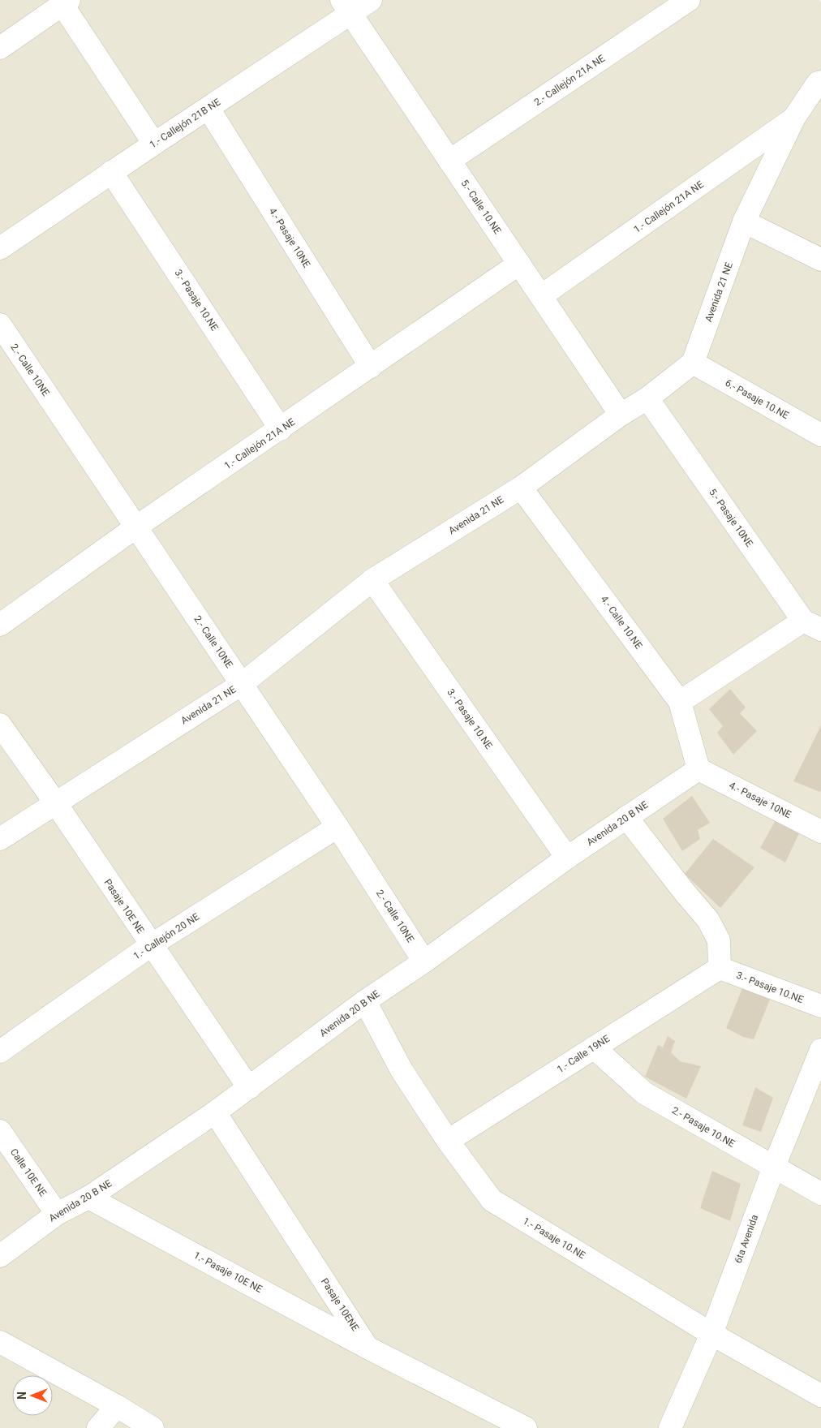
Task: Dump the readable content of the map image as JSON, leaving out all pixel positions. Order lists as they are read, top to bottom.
{
  "streets": {
    "street": [
      "2.- Callejón 21A NE",
      "1.- Callejón 21B NE",
      "5.- Calle 10.NE",
      "1.- Callejón 21A NE",
      "4.- Pasaje 10NE",
      "Avenida 21 NE",
      "3.- Pasaje 10.NE",
      "2.- Calle 10NE",
      "6.- Pasaje 10.NE",
      "5.- Pasaje 10NE",
      "4.- Calle 10.NE",
      "Avenida 20 B NE",
      "Pasaje 10E NE",
      "1.- Callejón 20 NE",
      "1.- Calle 19NE",
      "2.- Pasaje 10.NE",
      "Calle 10E NE",
      "1.- Pasaje 10.NE",
      "6ta Avenida",
      "1.- Pasaje 10E NE",
      "Pasaje 10ENE"
    ]
  },
  "crossings": [
    ["2.- Callejón 21A NE", "5.- Calle 10.NE"],
    ["1.- Callejón 21B NE", "5.- Calle 10.NE"],
    ["1.- Callejón 21B NE", "4.- Pasaje 10NE"],
    ["1.- Callejón 21B NE", "3.- Pasaje 10.NE"],
    ["5.- Calle 10.NE", "1.- Callejón 21A NE"],
    ["5.- Calle 10.NE", "Avenida 21 NE"],
    ["1.- Callejón 21A NE", "4.- Pasaje 10NE"],
    ["1.- Callejón 21A NE", "Avenida 21 NE"],
    ["1.- Callejón 21A NE", "3.- Pasaje 10.NE"],
    ["1.- Callejón 21A NE", "2.- Calle 10NE"],
    ["4.- Pasaje 10NE", "4.- Calle 10.NE"],
    ["4.- Pasaje 10NE", "Avenida 20 B NE"],
    ["Avenida 21 NE", "3.- Pasaje 10.NE"],
    ["Avenida 21 NE", "2.- Calle 10NE"],
    ["Avenida 21 NE", "6.- Pasaje 10.NE"],
    ["Avenida 21 NE", "5.- Pasaje 10NE"],
    ["Avenida 21 NE", "4.- Calle 10.NE"],
    ["Avenida 21 NE", "Pasaje 10E NE"],
    ["3.- Pasaje 10.NE", "Avenida 20 B NE"],
    ["3.- Pasaje 10.NE", "1.- Calle 19NE"],
    ["2.- Calle 10NE", "Avenida 20 B NE"],
    ["2.- Calle 10NE", "1.- Callejón 20 NE"],
    ["4.- Calle 10.NE", "Avenida 20 B NE"],
    ["Avenida 20 B NE", "Pasaje 10E NE"],
    ["Avenida 20 B NE", "Calle 10E NE"],
    ["Avenida 20 B NE", "1.- Pasaje 10.NE"],
    ["Avenida 20 B NE", "1.- Pasaje 10E NE"],
    ["Avenida 20 B NE", "Pasaje 10ENE"],
    ["Pasaje 10E NE", "1.- Callejón 20 NE"],
    ["1.- Calle 19NE", "2.- Pasaje 10.NE"],
    ["1.- Calle 19NE", "1.- Pasaje 10.NE"],
    ["2.- Pasaje 10.NE", "6ta Avenida"],
    ["1.- Pasaje 10.NE", "6ta Avenida"],
    ["1.- Pasaje 10E NE", "Pasaje 10ENE"]
  ],
  "north": "left"
}
